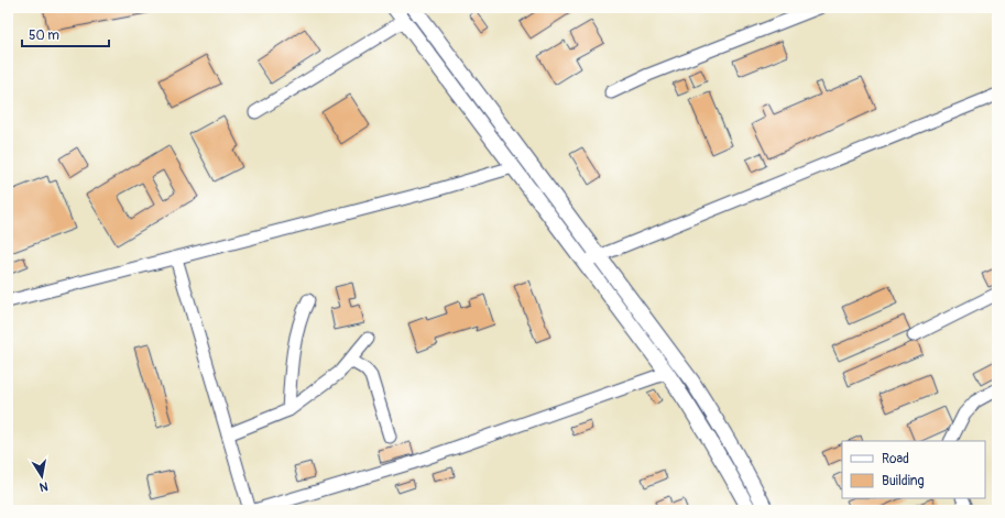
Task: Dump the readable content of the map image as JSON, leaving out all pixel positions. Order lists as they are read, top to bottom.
{
  "legend": ["Road", "Building"],
  "scale_bar": "50 m",
  "north": "bottom"
}
